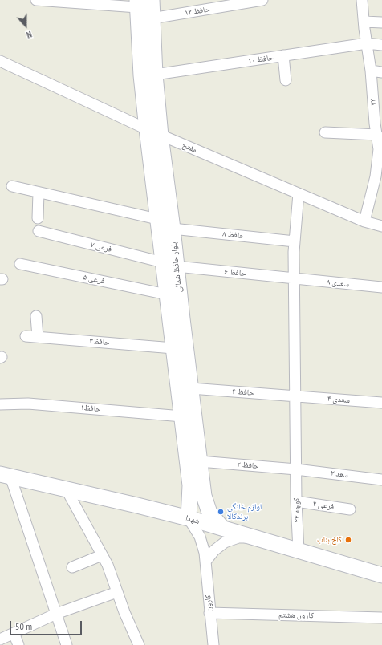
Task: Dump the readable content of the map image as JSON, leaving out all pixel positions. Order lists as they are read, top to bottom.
{
  "streets": {
    "street": [
      "حافظ ۱۲",
      "حافظ ۱۰",
      "۳۳",
      "مفتح",
      "حافظ ۸",
      "فرعی ۷",
      "بلوار حافظ شمالی",
      "حافظ ۶",
      "فرعی ۵",
      "سعدی ۸",
      "حافظ۳",
      "حافظ ۴",
      "سعدی ۴",
      "حافظ۱",
      "حافظ ۲",
      "سعد ۲",
      "فرعی ۲",
      "کوچه ۲۴",
      "شهدا",
      "کارون",
      "کارون هشتم"
    ]
  },
  "crossings": [
    ["حافظ ۱۲", "بلوار حافظ شمالی"],
    ["حافظ ۱۰", "۳۳"],
    ["حافظ ۱۰", "بلوار حافظ شمالی"],
    ["۳۳", "مفتح"],
    ["مفتح", "بلوار حافظ شمالی"],
    ["مفتح", "کوچه ۲۴"],
    ["حافظ ۸", "بلوار حافظ شمالی"],
    ["حافظ ۸", "کوچه ۲۴"],
    ["فرعی ۷", "بلوار حافظ شمالی"],
    ["فرعی ۷", "حافظ ۶"],
    ["بلوار حافظ شمالی", "حافظ ۶"],
    ["بلوار حافظ شمالی", "فرعی ۵"],
    ["بلوار حافظ شمالی", "حافظ۳"],
    ["بلوار حافظ شمالی", "حافظ ۴"],
    ["بلوار حافظ شمالی", "حافظ۱"],
    ["بلوار حافظ شمالی", "حافظ ۲"],
    ["بلوار حافظ شمالی", "شهدا"],
    ["بلوار حافظ شمالی", "کارون"],
    ["حافظ ۶", "سعدی ۸"],
    ["حافظ ۶", "کوچه ۲۴"],
    ["سعدی ۸", "کوچه ۲۴"],
    ["حافظ ۴", "سعدی ۴"],
    ["حافظ ۴", "کوچه ۲۴"],
    ["سعدی ۴", "کوچه ۲۴"],
    ["حافظ ۲", "سعد ۲"],
    ["حافظ ۲", "کوچه ۲۴"],
    ["سعد ۲", "کوچه ۲۴"],
    ["فرعی ۲", "کوچه ۲۴"],
    ["کوچه ۲۴", "شهدا"],
    ["شهدا", "کارون"],
    ["کارون", "کارون هشتم"]
  ],
  "places": ["لوازم خانگی برندکالا", "کاخ بناب"],
  "scale_bar": "50 m",
  "north": "bottom"
}
